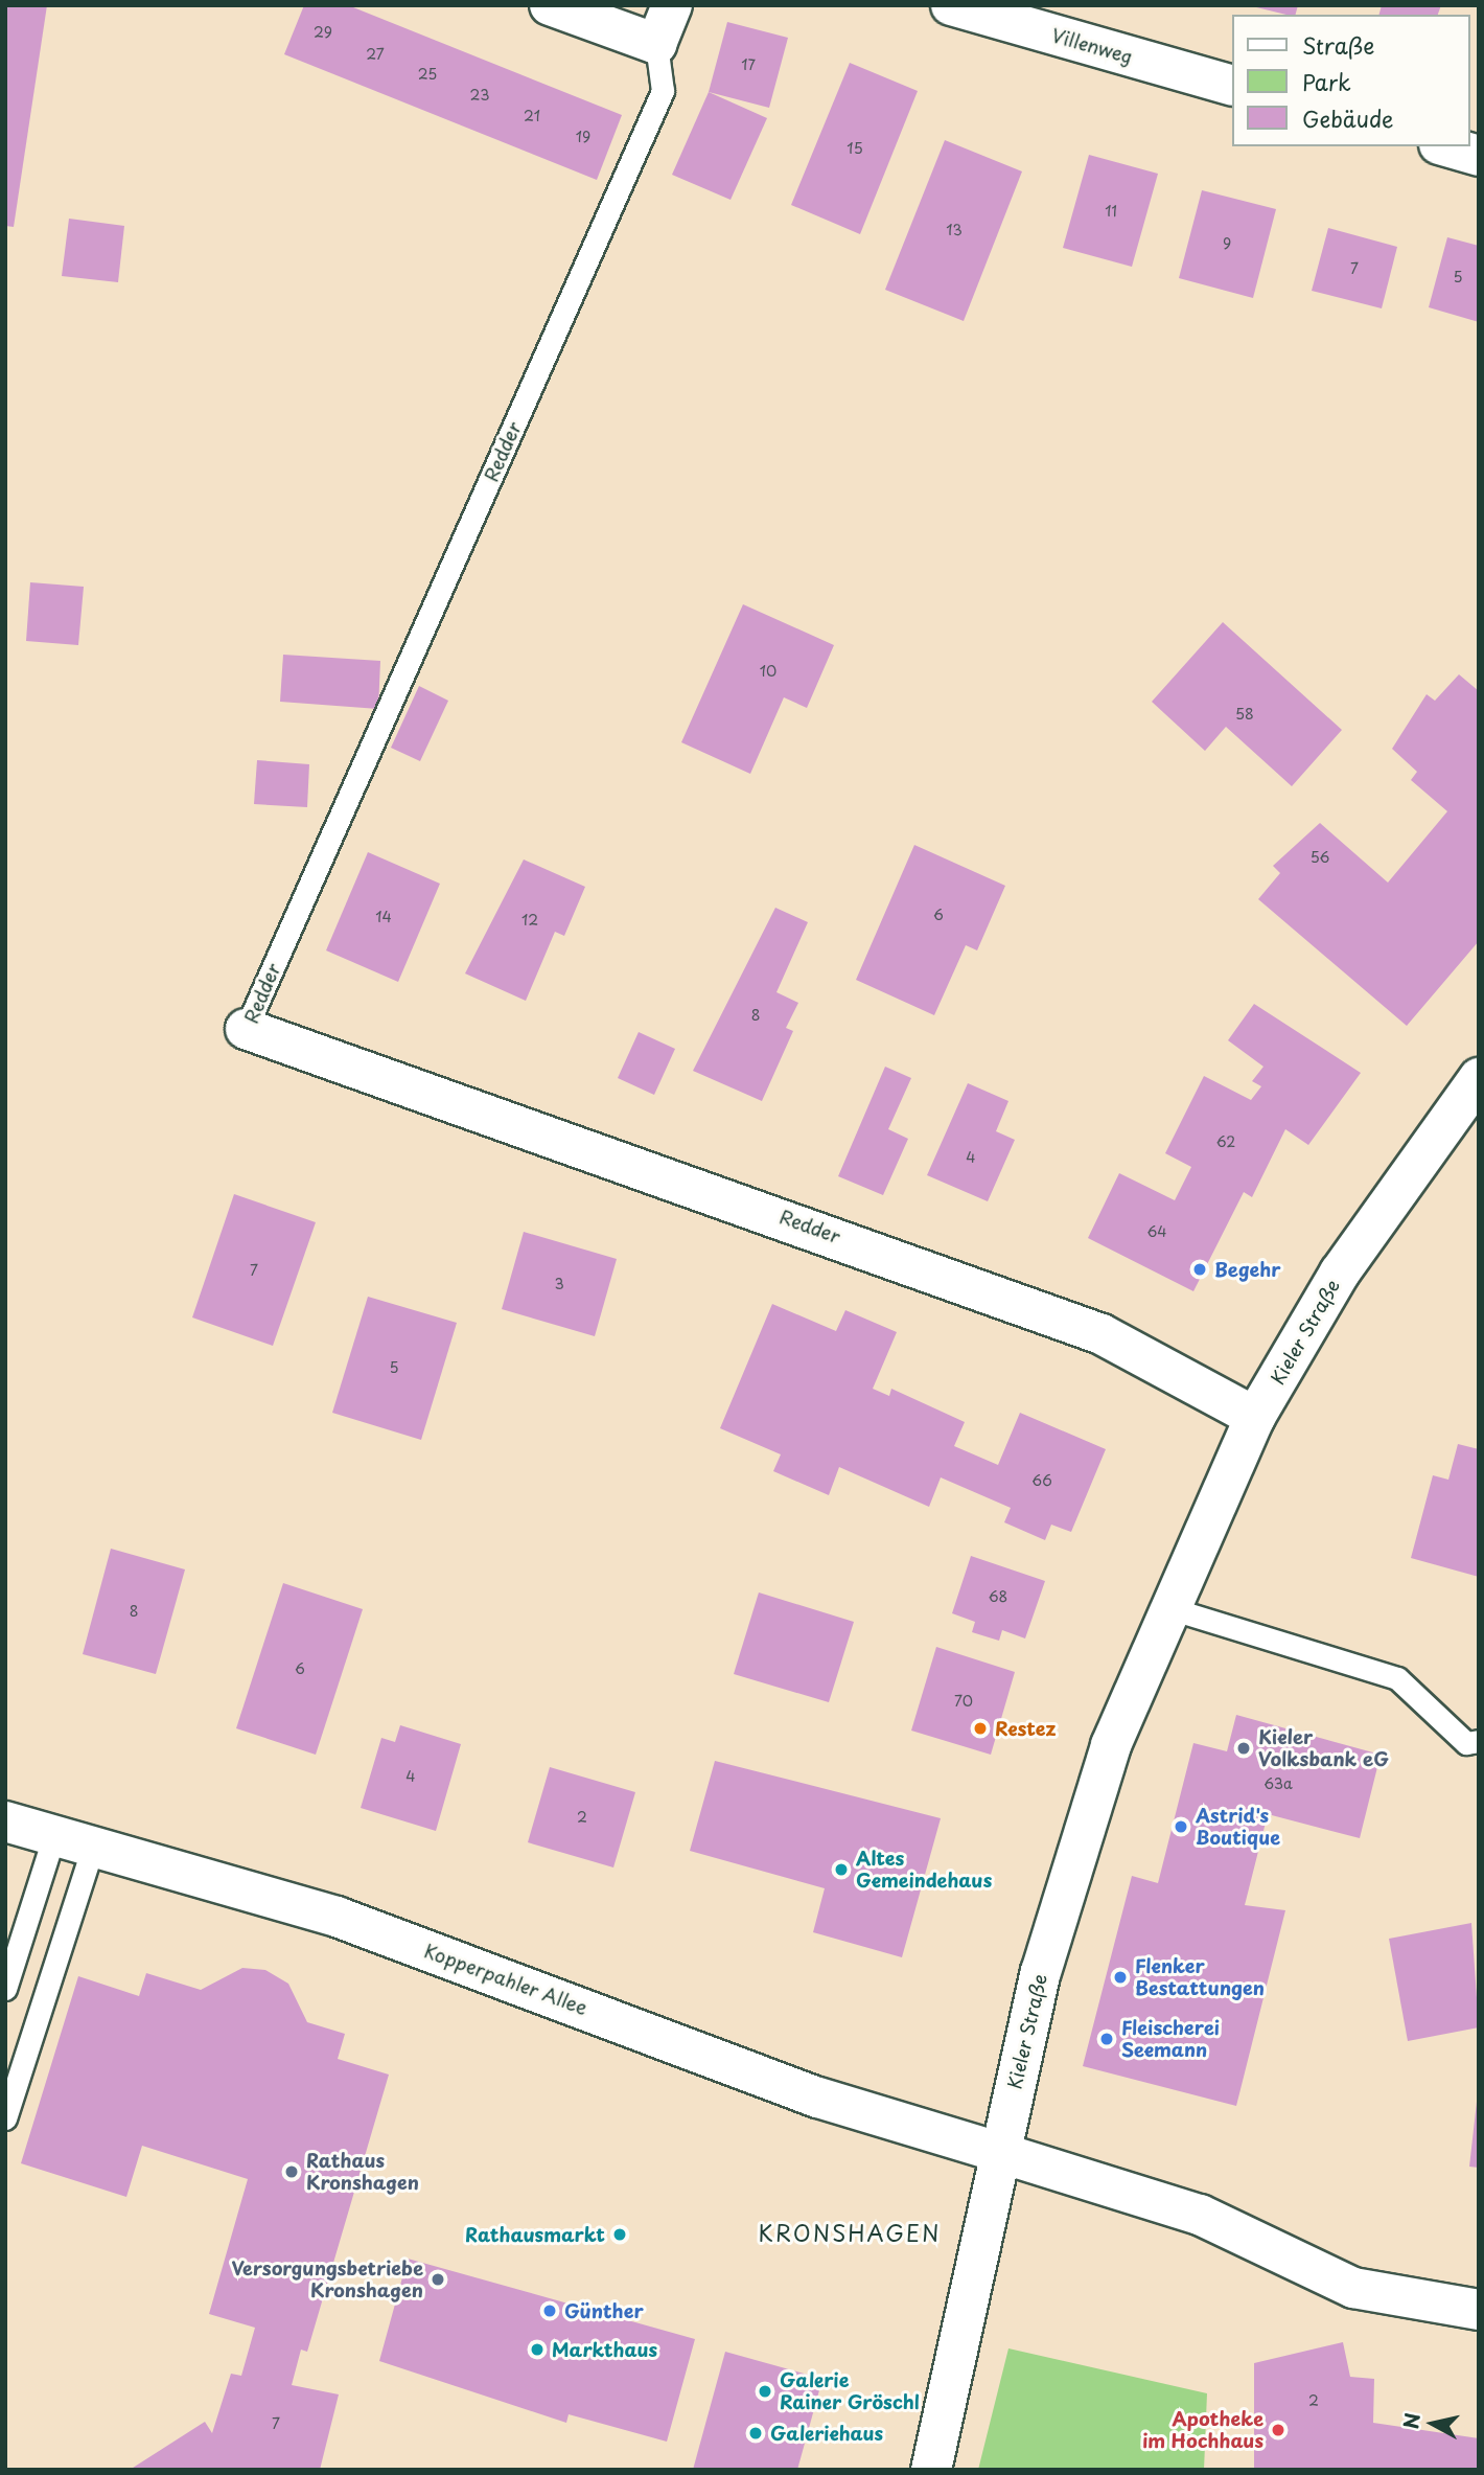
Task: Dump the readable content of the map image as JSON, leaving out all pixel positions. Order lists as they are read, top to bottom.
{
  "streets": {
    "street": [
      "Villenweg",
      "Redder",
      "Kieler Straße",
      "Kopperpahler Allee"
    ]
  },
  "crossings": [
    ["Redder", "Kieler Straße"],
    ["Kieler Straße", "Kopperpahler Allee"]
  ],
  "districts": ["KRONSHAGEN"],
  "places": [
    "Begehr",
    "Restez",
    "Kieler Volksbank eG",
    "Astrid's Boutique",
    "Altes Gemeindehaus",
    "Flenker Bestattungen",
    "Fleischerei Seemann",
    "Rathaus Kronshagen",
    "Rathausmarkt",
    "Versorgungsbetriebe Kronshagen",
    "Günther",
    "Markthaus",
    "Galerie Rainer Gröschl",
    "Apotheke im Hochhaus",
    "Galeriehaus"
  ],
  "house_numbers": [
    "29",
    "27",
    "17",
    "25",
    "23",
    "21",
    "19",
    "15",
    "11",
    "13",
    "9",
    "7",
    "5",
    "10",
    "58",
    "56",
    "6",
    "14",
    "12",
    "8",
    "62",
    "4",
    "64",
    "7",
    "3",
    "5",
    "66",
    "68",
    "8",
    "6",
    "70",
    "4",
    "63a",
    "2",
    "2",
    "7"
  ],
  "legend": ["Straße", "Park", "Gebäude"],
  "north": "left"
}
